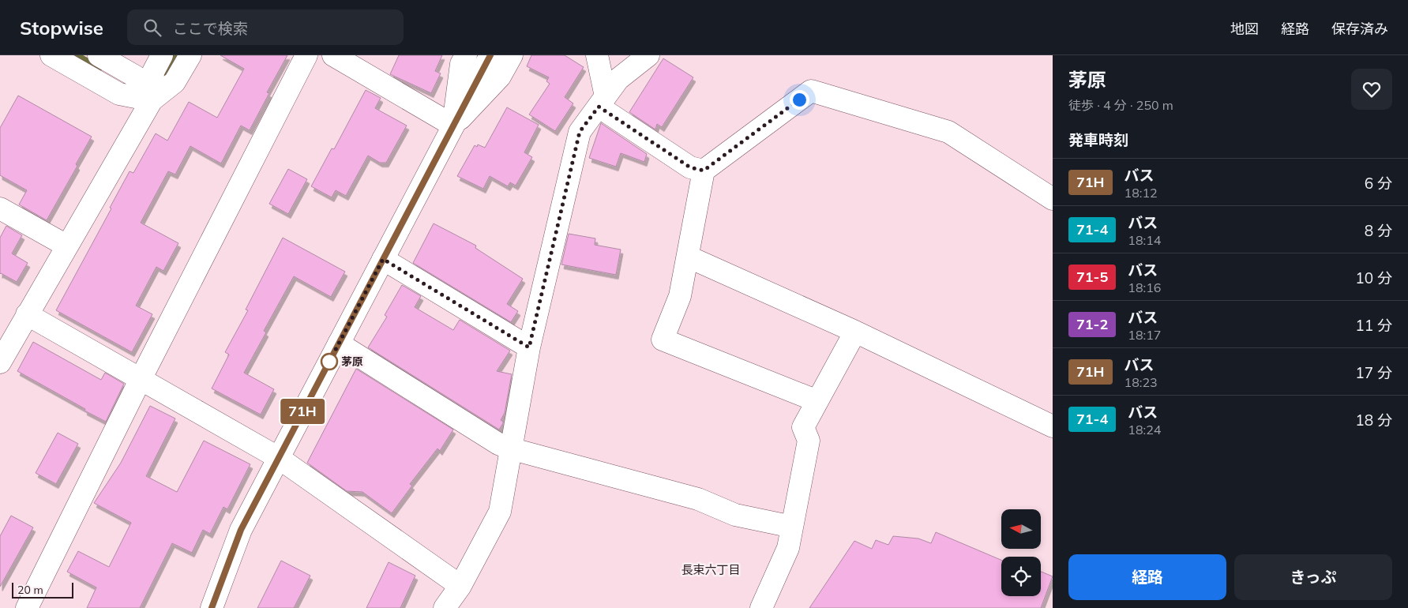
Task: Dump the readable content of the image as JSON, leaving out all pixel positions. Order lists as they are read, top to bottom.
{
  "districts": ["長束六丁目"],
  "places": ["茅原"],
  "lines": ["bus line 71H"],
  "scale_bar": "20 m",
  "north": "left",
  "page": {
    "header": "Stopwise",
    "search": "ここで検索",
    "nav": ["地図", "経路", "保存済み"],
    "on_map": "71H",
    "heading": [
      ["茅原", "徒歩 · 4 分 · 250 m"],
      "発車時刻"
    ],
    "list": [
      {
        "mark": "71H",
        "name": "バス",
        "note": "18:12",
        "value": "6 分"
      },
      {
        "mark": "71-4",
        "name": "バス",
        "note": "18:14",
        "value": "8 分"
      },
      {
        "mark": "71-5",
        "name": "バス",
        "note": "18:16",
        "value": "10 分"
      },
      {
        "mark": "71-2",
        "name": "バス",
        "note": "18:17",
        "value": "11 分"
      },
      {
        "mark": "71H",
        "name": "バス",
        "note": "18:23",
        "value": "17 分"
      },
      {
        "mark": "71-4",
        "name": "バス",
        "note": "18:24",
        "value": "18 分"
      }
    ],
    "buttons": ["経路", "きっぷ"],
    "scale": "20 m"
  }
}
